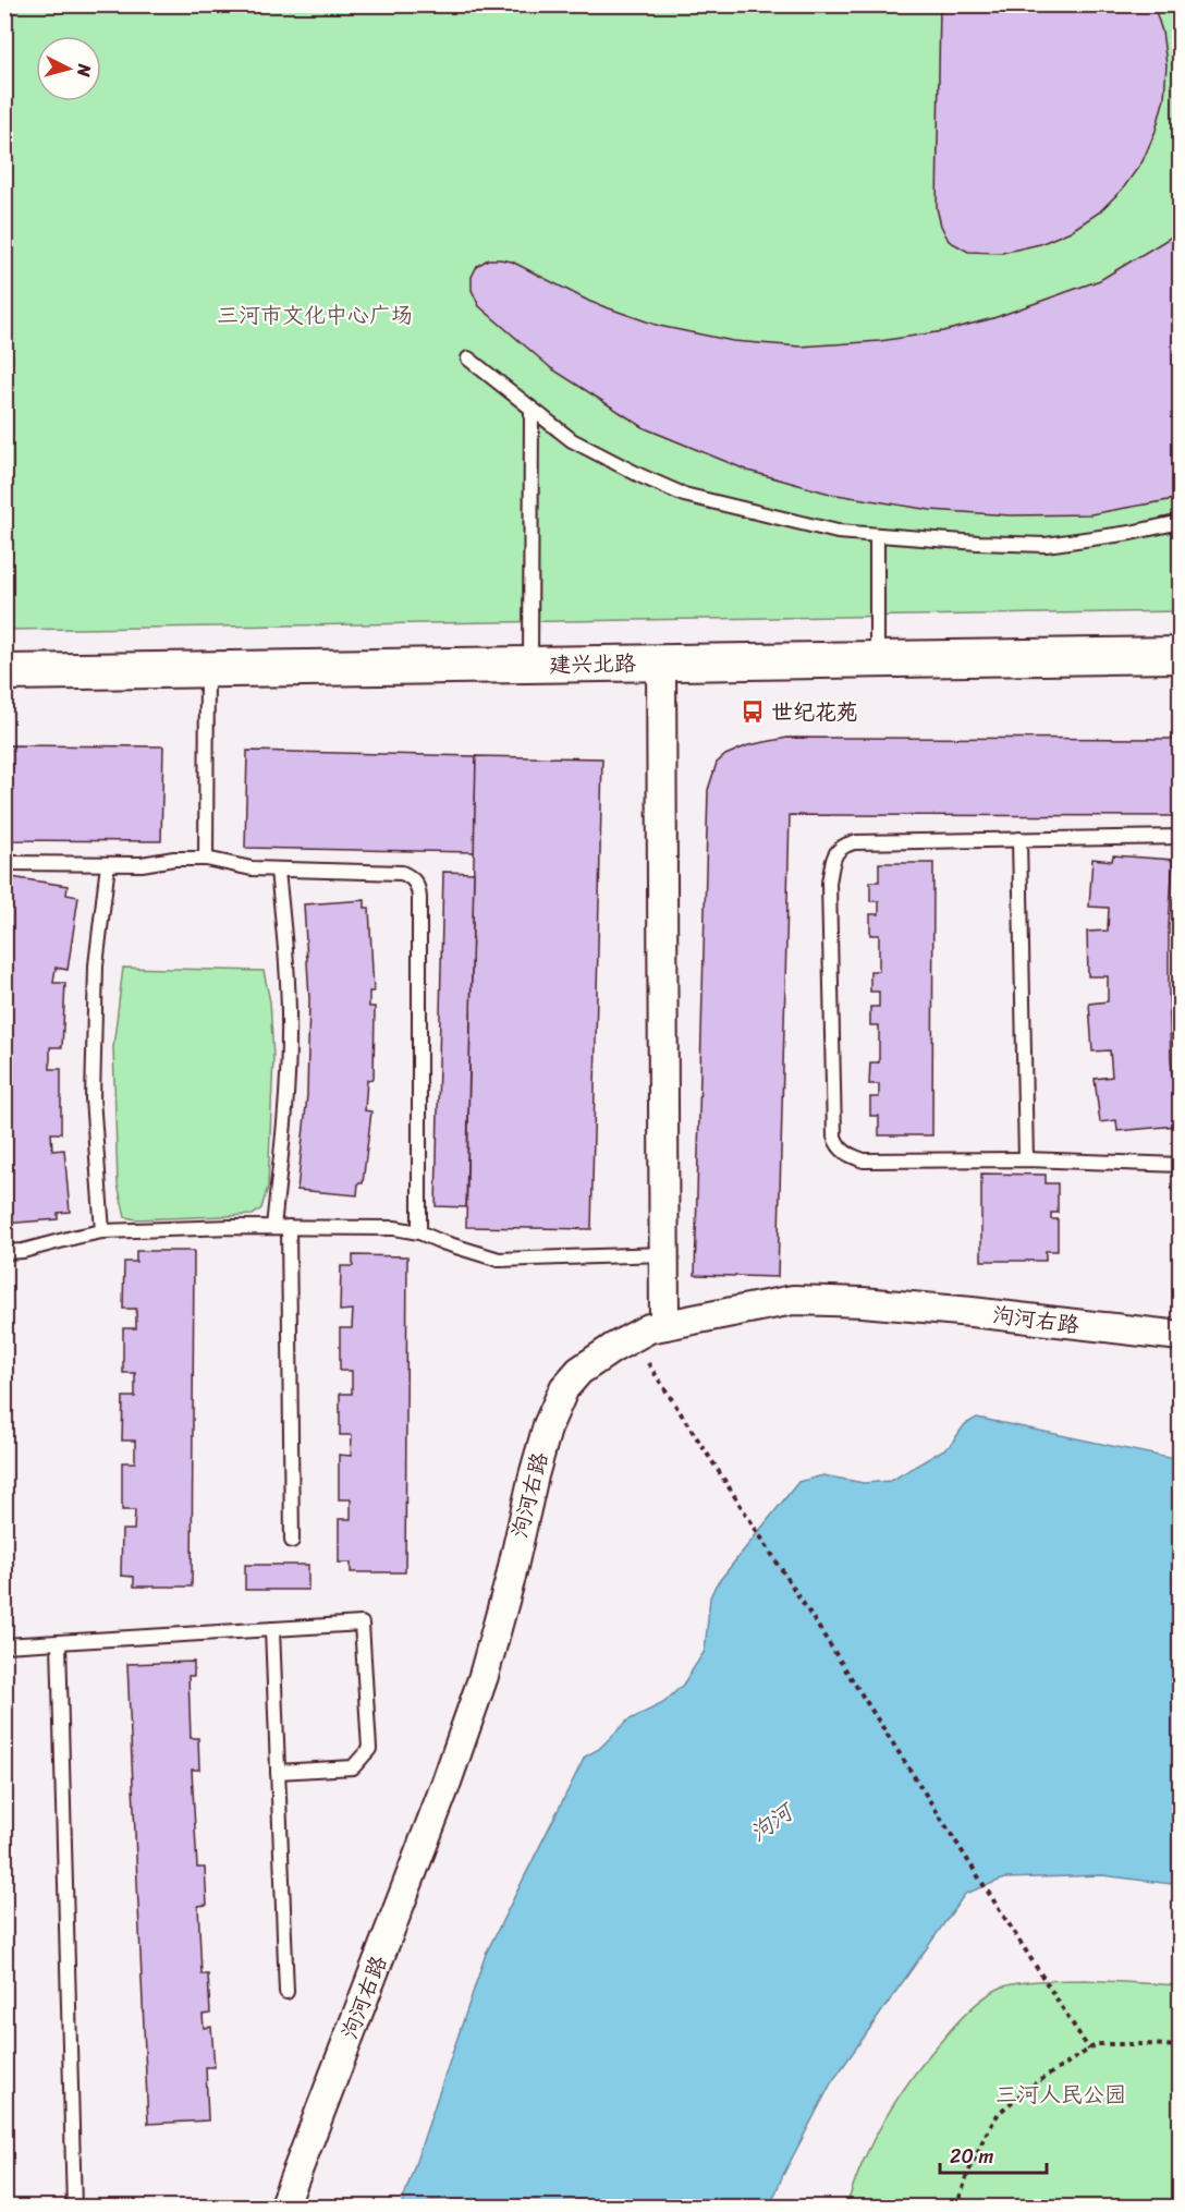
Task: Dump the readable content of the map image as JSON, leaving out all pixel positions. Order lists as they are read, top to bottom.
{
  "streets": {
    "street": ["建兴北路", "泃河右路"]
  },
  "water": ["泃河"],
  "parks": ["三河市文化中心广场", "三河人民公园"],
  "places": {
    "bus stop": ["世纪花苑"]
  },
  "scale_bar": "20 m",
  "north": "right"
}
